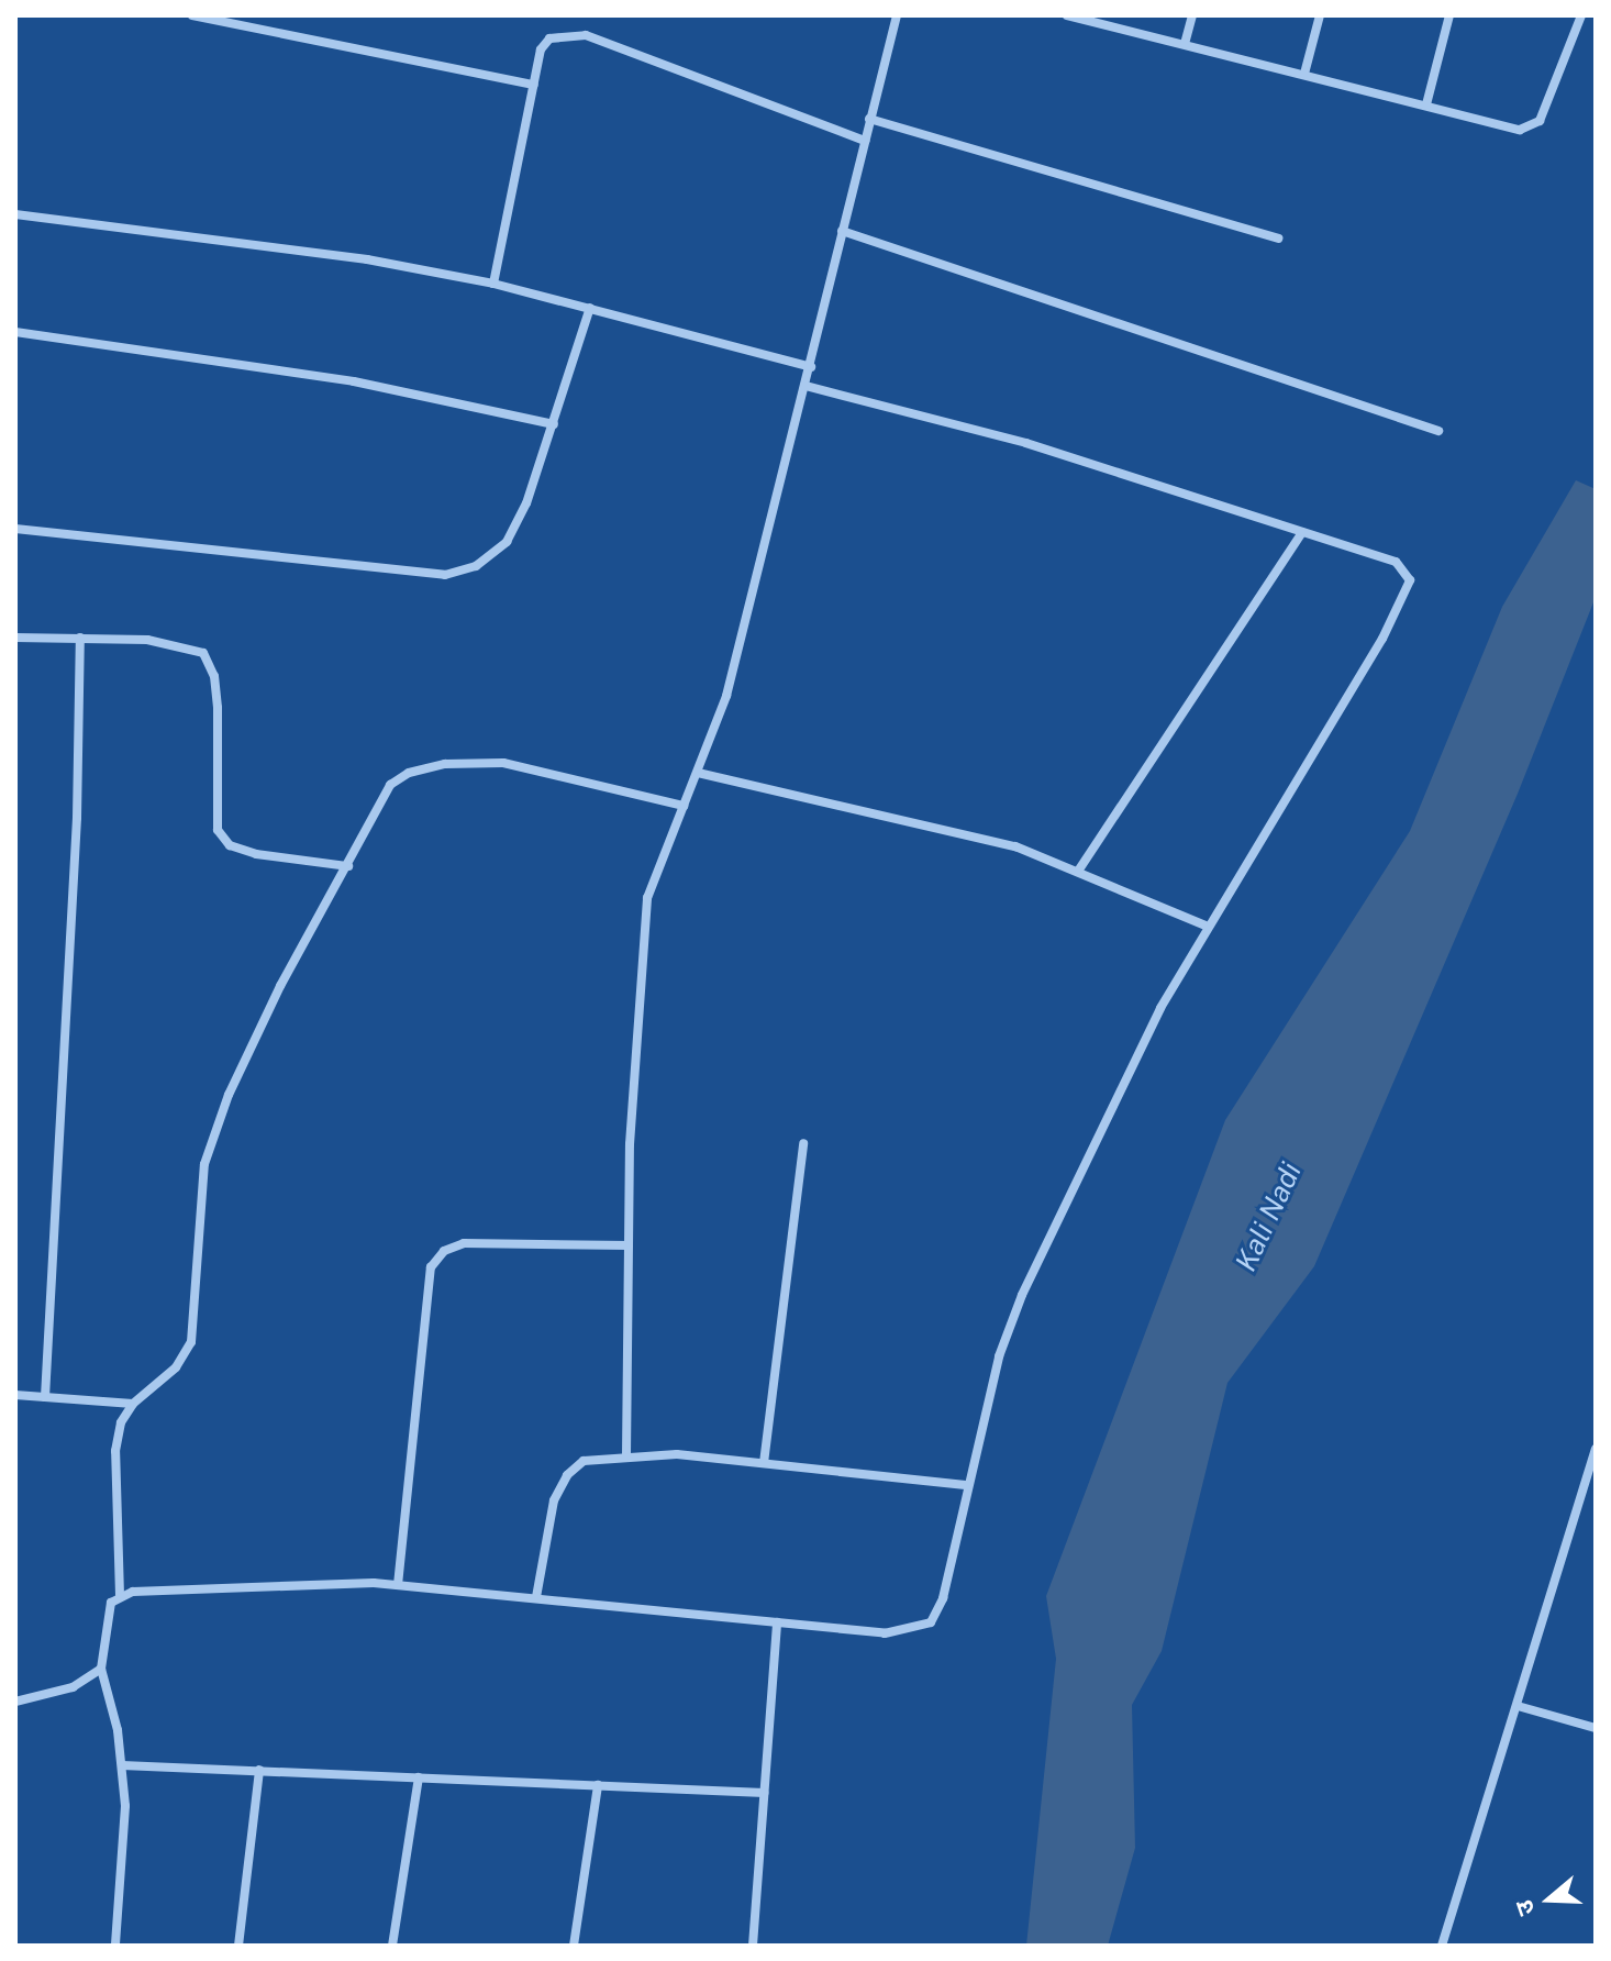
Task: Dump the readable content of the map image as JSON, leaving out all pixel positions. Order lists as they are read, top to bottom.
{
  "water": ["Kali Nadi"],
  "north": "left"
}
